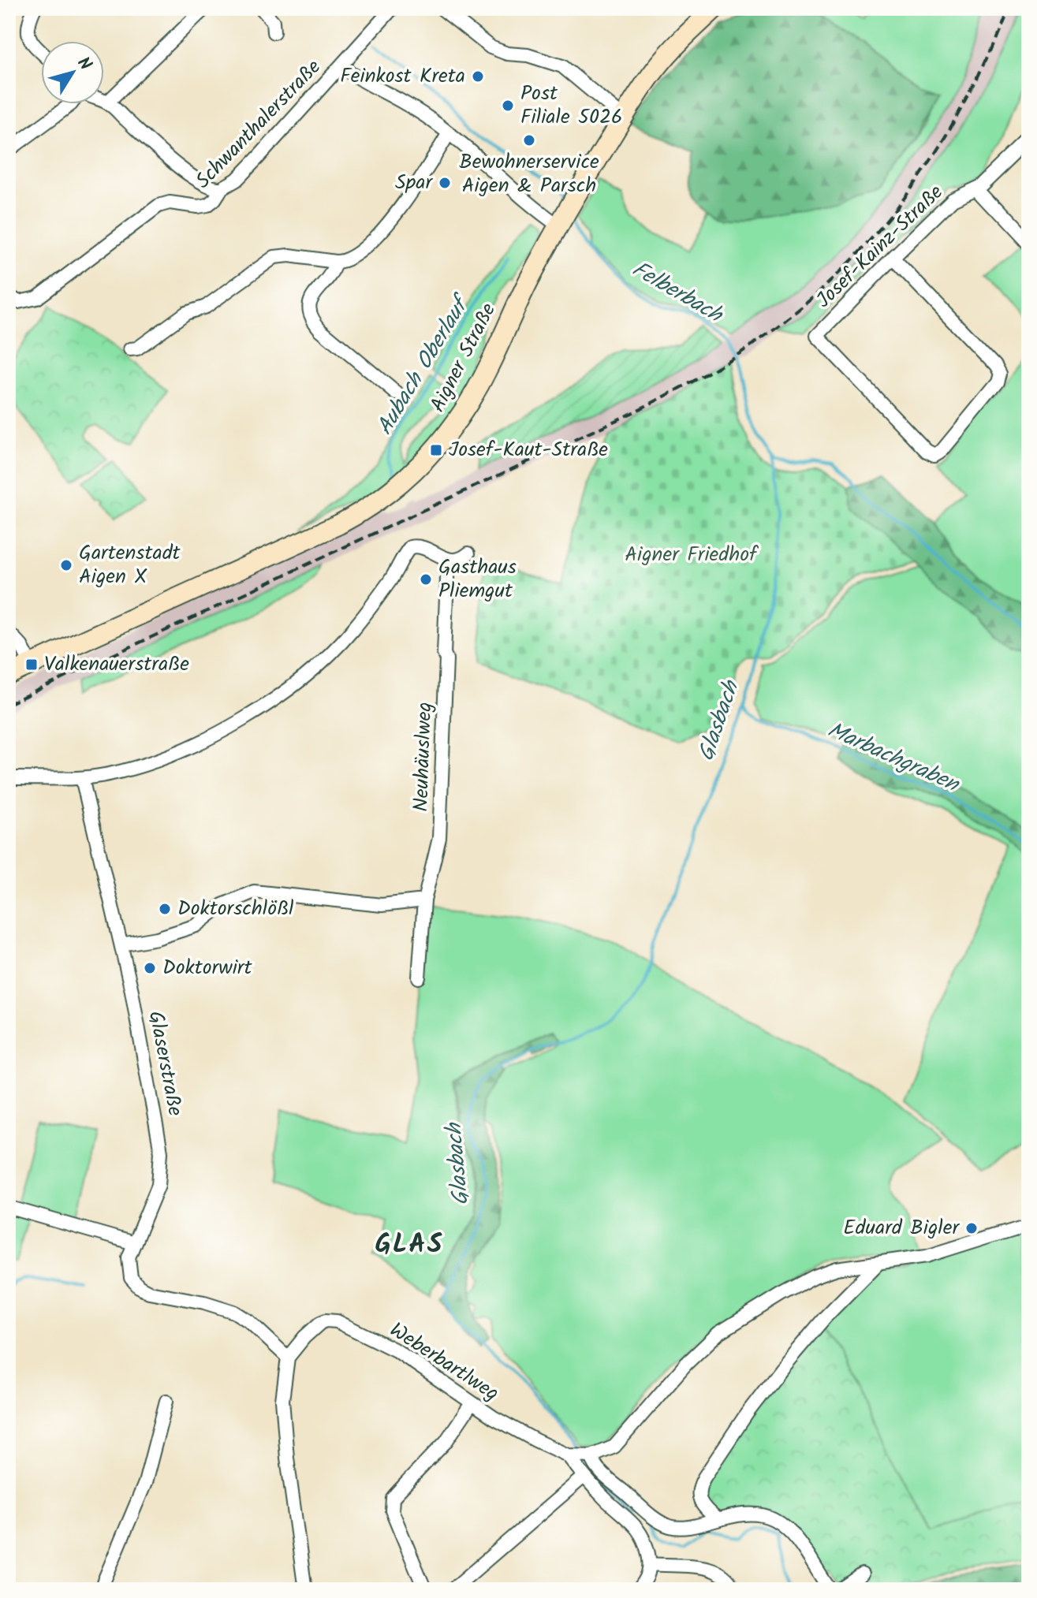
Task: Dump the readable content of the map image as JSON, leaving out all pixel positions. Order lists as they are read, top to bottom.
{
  "streets": {
    "main road": ["Aigner Straße"],
    "street": [
      "Schwanthalerstraße",
      "Josef-Kainz-Straße",
      "Neuhäuslweg",
      "Glaserstraße",
      "Weberbartlweg"
    ]
  },
  "crossings": [
    ["Glaserstraße", "Weberbartlweg"]
  ],
  "districts": ["GLAS"],
  "water": [
    "Felberbach",
    "Aubach Oberlauf",
    "Glasbach",
    "Marbachgraben"
  ],
  "parks": ["Aigner Friedhof"],
  "places": {
    "other": [
      "Feinkost Kreta",
      "Post Filiale 5026",
      "Bewohnerservice Aigen & Parsch",
      "Spar",
      "Gartenstadt Aigen X",
      "Gasthaus Pliemgut",
      "Doktorschlößl",
      "Doktorwirt",
      "Eduard Bigler"
    ],
    "transit": ["Josef-Kaut-Straße", "Valkenauerstraße"]
  },
  "north": "top right"
}
